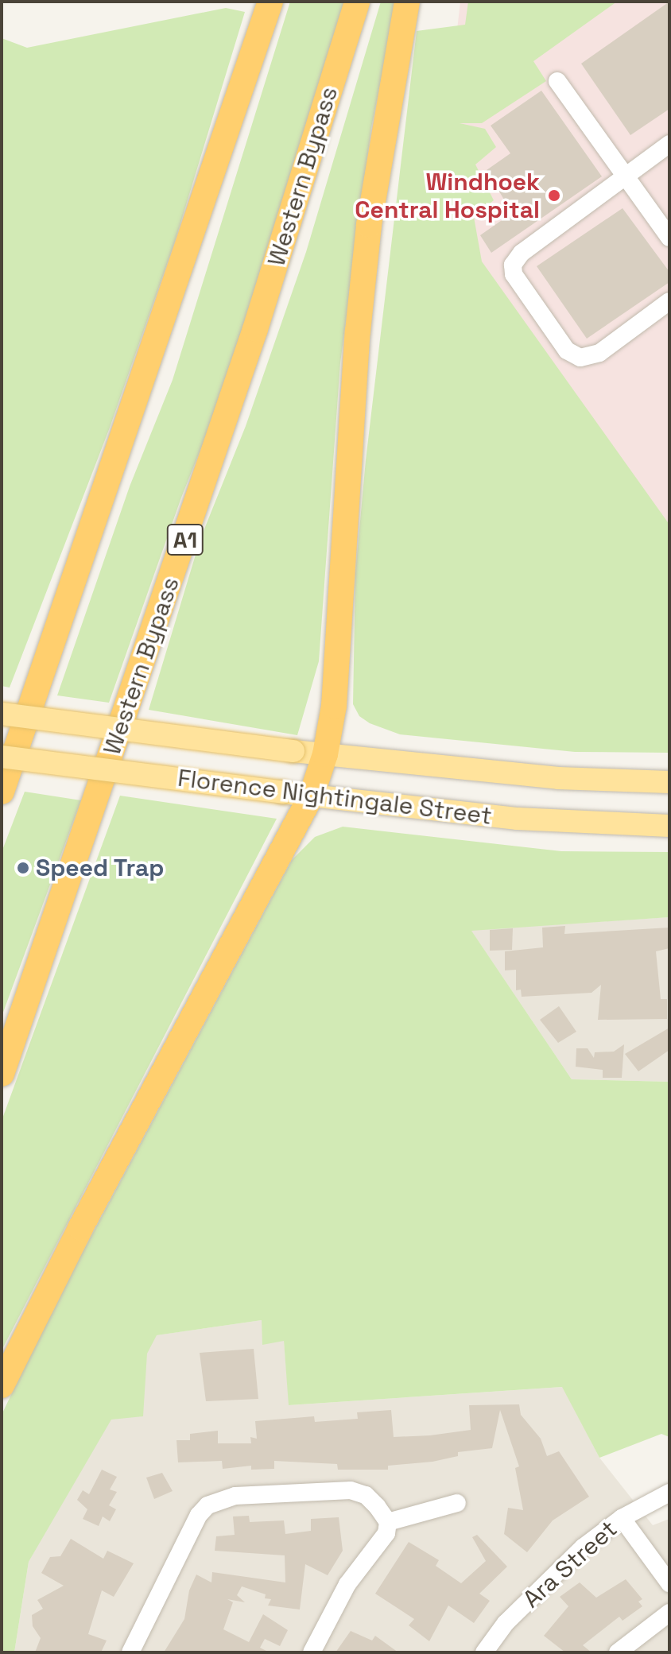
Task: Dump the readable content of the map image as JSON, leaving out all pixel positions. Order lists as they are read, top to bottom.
{
  "streets": {
    "highway": ["Western Bypass", "A1"],
    "main road": ["Florence Nightingale Street"],
    "street": ["Ara Street"]
  },
  "places": ["Windhoek Central Hospital", "Speed Trap"]
}
